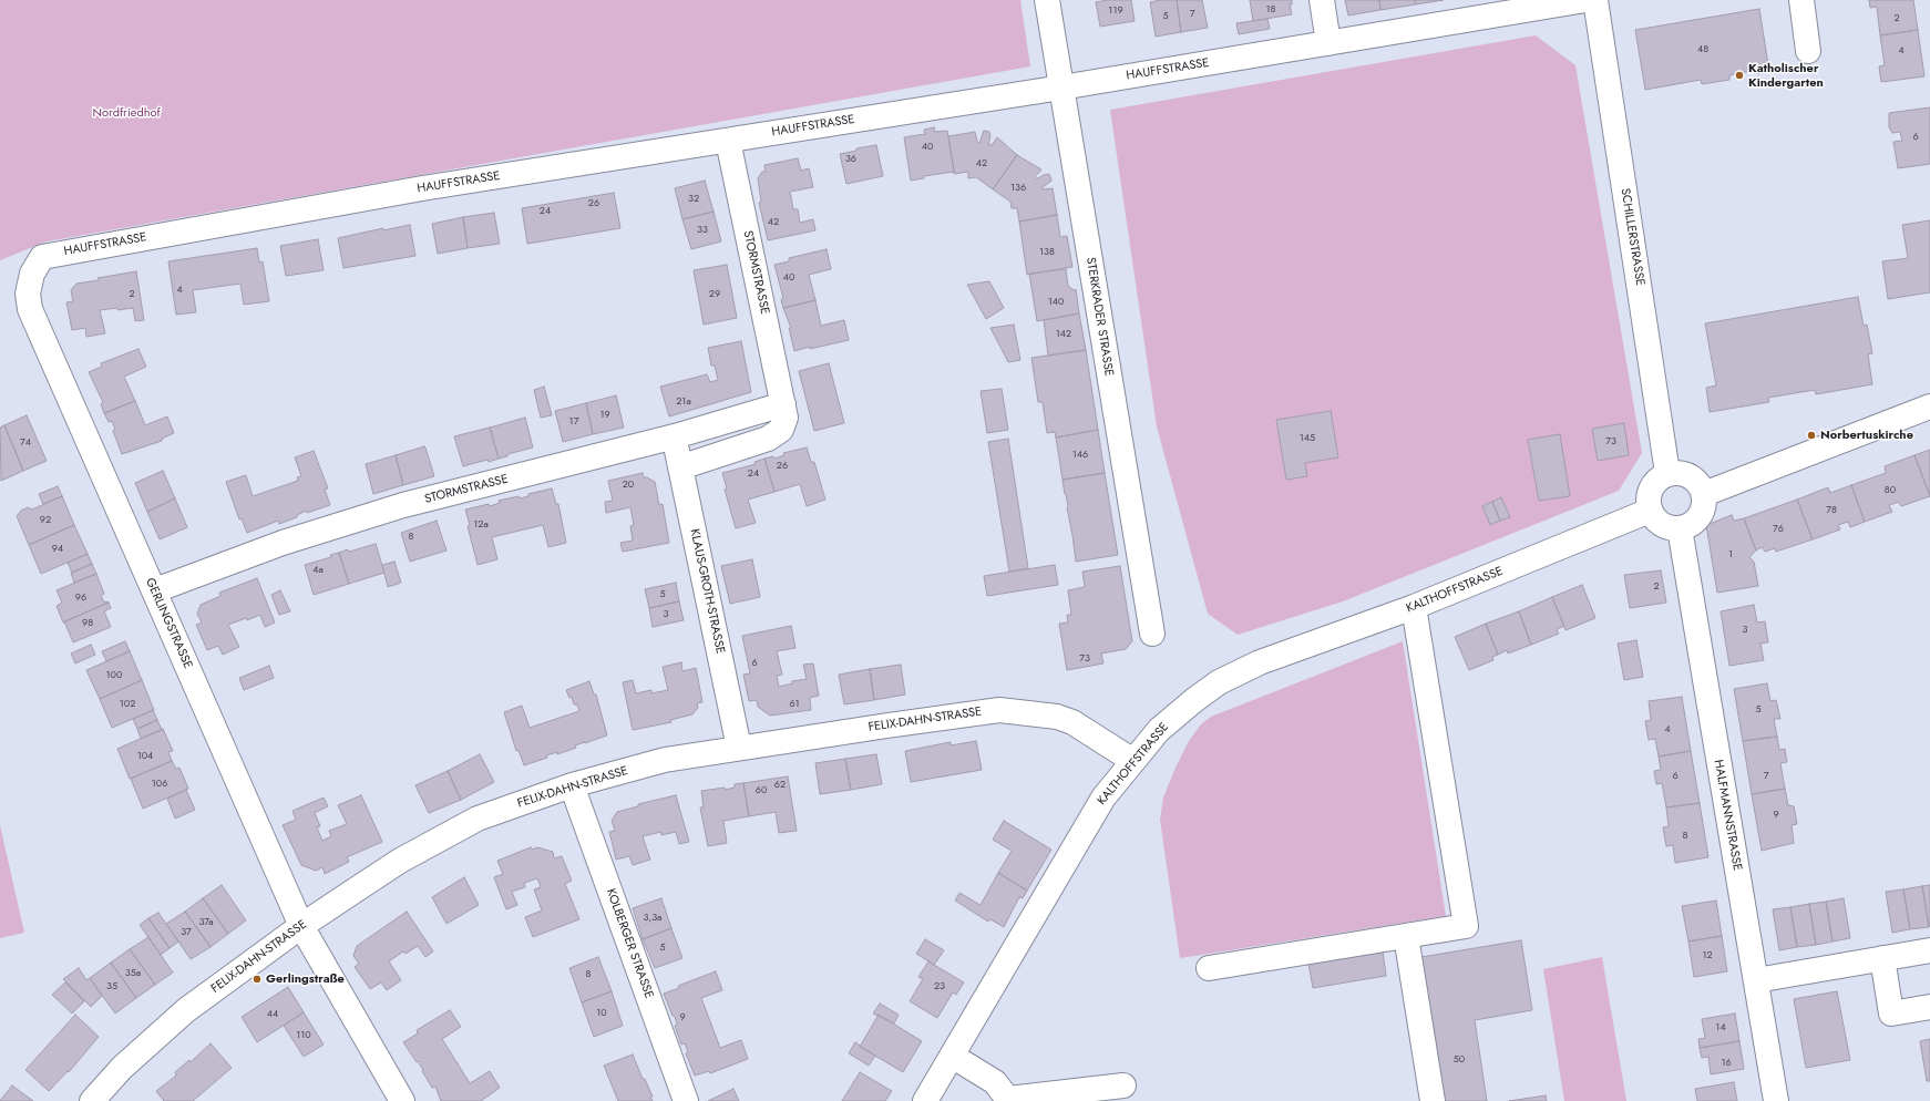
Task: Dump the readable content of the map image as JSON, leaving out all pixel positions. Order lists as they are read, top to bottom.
{
  "streets": {
    "street": [
      "HAUFFSTRASSE",
      "SCHILLERSTRASSE",
      "STORMSTRASSE",
      "STERKRADER STRASSE",
      "KALTHOFFSTRASSE",
      "KLAUS-GROTH-STRASSE",
      "GERLINGSTRASSE",
      "FELIX-DAHN-STRASSE",
      "HALFMANNSTRASSE",
      "KOLBERGER STRASSE"
    ]
  },
  "crossings": [
    ["HAUFFSTRASSE", "STORMSTRASSE"],
    ["HAUFFSTRASSE", "STERKRADER STRASSE"],
    ["HAUFFSTRASSE", "GERLINGSTRASSE"],
    ["SCHILLERSTRASSE", "KALTHOFFSTRASSE"],
    ["SCHILLERSTRASSE", "HALFMANNSTRASSE"],
    ["STORMSTRASSE", "KLAUS-GROTH-STRASSE"],
    ["STORMSTRASSE", "GERLINGSTRASSE"],
    ["KALTHOFFSTRASSE", "FELIX-DAHN-STRASSE"],
    ["KALTHOFFSTRASSE", "HALFMANNSTRASSE"],
    ["KLAUS-GROTH-STRASSE", "FELIX-DAHN-STRASSE"],
    ["GERLINGSTRASSE", "FELIX-DAHN-STRASSE"],
    ["FELIX-DAHN-STRASSE", "KOLBERGER STRASSE"]
  ],
  "parks": ["Nordfriedhof"],
  "places": ["Katholischer Kindergarten", "Norbertuskirche", "Gerlingstraße"],
  "house_numbers": [
    "18",
    "119",
    "7",
    "5",
    "2",
    "48",
    "4",
    "6",
    "40",
    "36",
    "42",
    "136",
    "32",
    "26",
    "24",
    "42",
    "33",
    "138",
    "40",
    "4",
    "2",
    "29",
    "140",
    "142",
    "21a",
    "19",
    "17",
    "145",
    "73",
    "74",
    "146",
    "26",
    "24",
    "20",
    "80",
    "78",
    "92",
    "12a",
    "76",
    "8",
    "94",
    "1",
    "4a",
    "2",
    "5",
    "96",
    "3",
    "98",
    "3",
    "73",
    "6",
    "100",
    "102",
    "61",
    "5",
    "4",
    "104",
    "6",
    "7",
    "106",
    "62",
    "60",
    "9",
    "8",
    "3,3a",
    "37a",
    "37",
    "5",
    "12",
    "35a",
    "8",
    "35",
    "23",
    "10",
    "44",
    "9",
    "14",
    "110",
    "50",
    "16"
  ]
}
